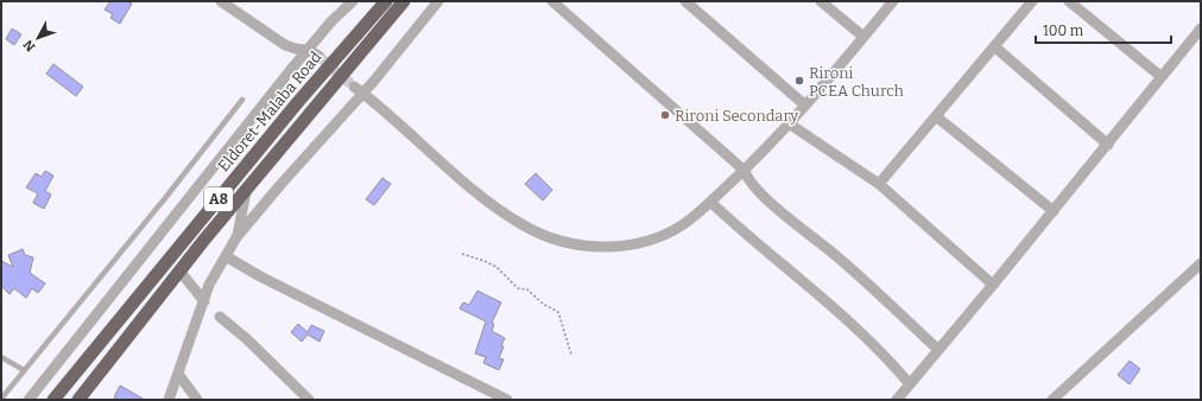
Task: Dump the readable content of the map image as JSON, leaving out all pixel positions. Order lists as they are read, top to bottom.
{
  "streets": {
    "highway": ["Eldoret-Malaba Road", "A8"]
  },
  "places": ["Rironi PCEA Church", "Rironi Secondary"],
  "scale_bar": "100 m",
  "north": "bottom left"
}
